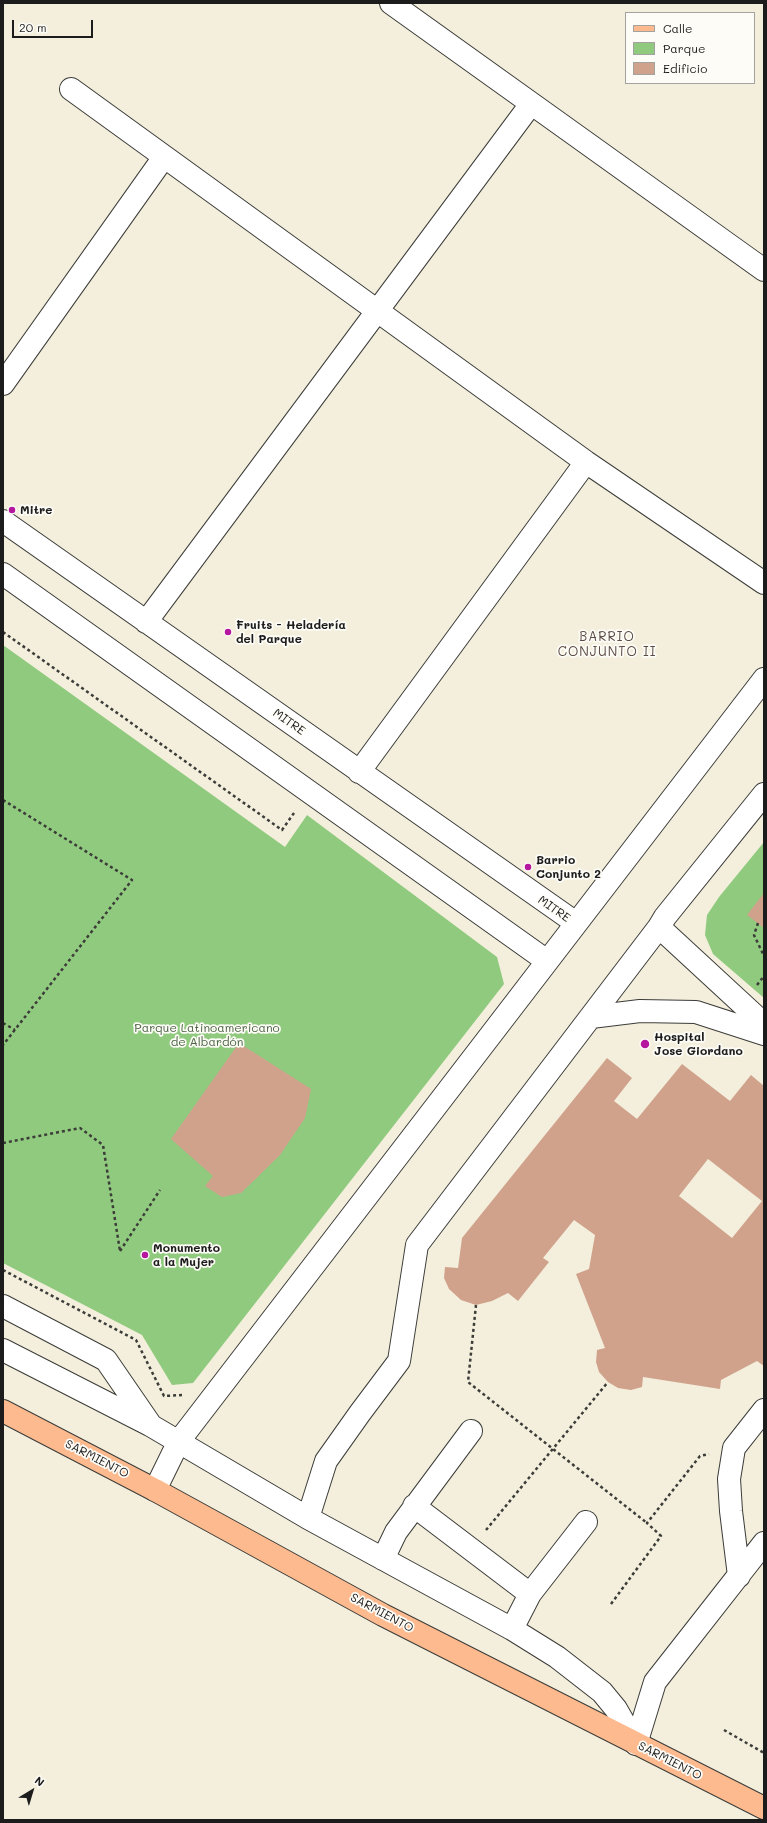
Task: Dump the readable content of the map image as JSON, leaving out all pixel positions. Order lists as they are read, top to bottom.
{
  "streets": {
    "main road": ["SARMIENTO"],
    "street": ["MITRE"]
  },
  "districts": ["BARRIO CONJUNTO II"],
  "parks": ["Parque Latinoamericano de Albardón"],
  "places": [
    "Mitre",
    "Fruits - Heladería del Parque",
    "Barrio Conjunto 2",
    "Hospital Jose Giordano",
    "Monumento a la Mujer"
  ],
  "legend": ["Calle", "Parque", "Edificio"],
  "scale_bar": "20 m",
  "north": "top right"
}
